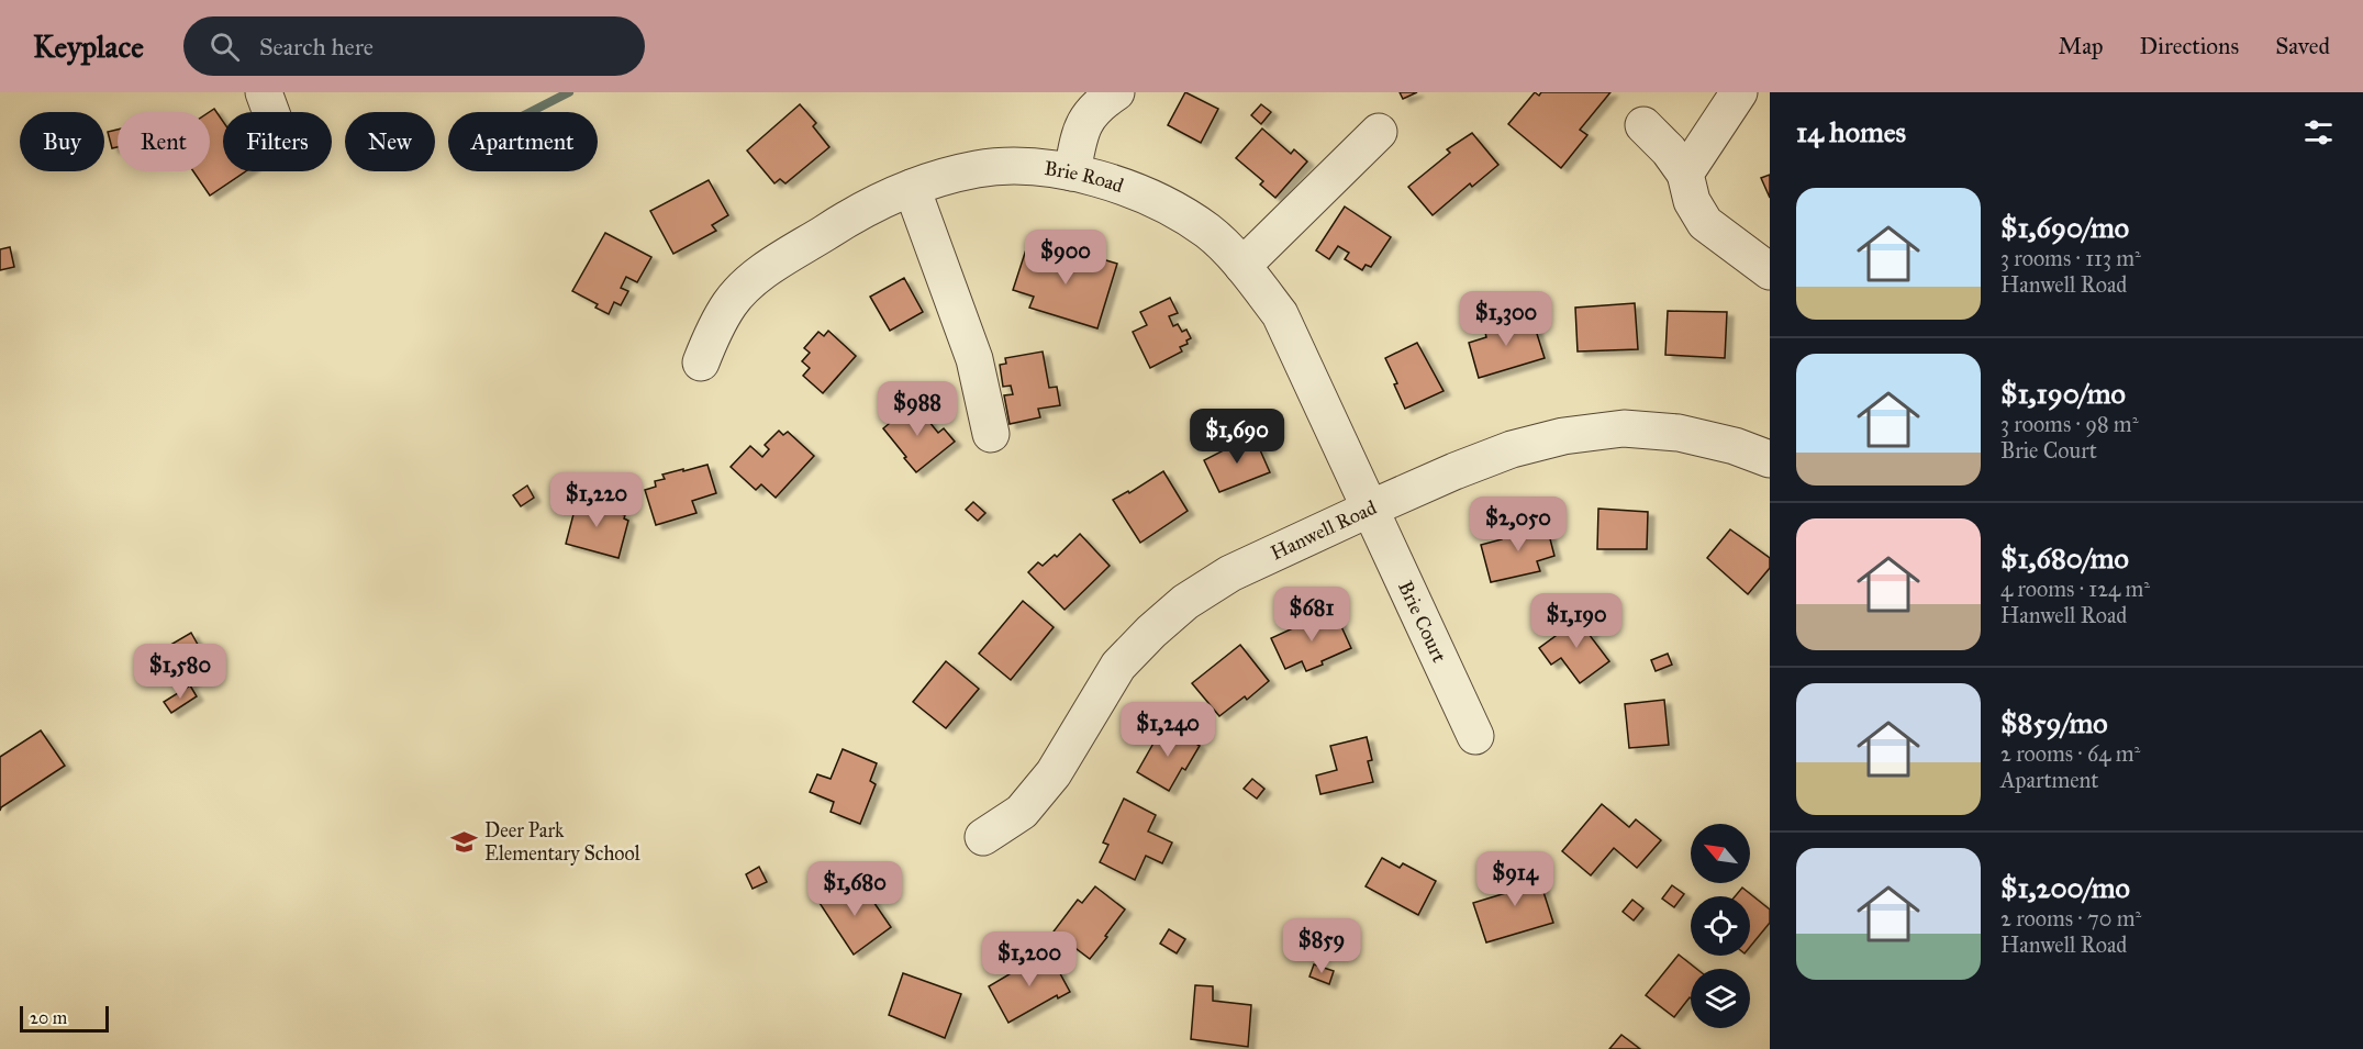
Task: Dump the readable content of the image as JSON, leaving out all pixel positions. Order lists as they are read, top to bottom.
{
  "streets": {
    "street": ["Brie Road", "Hanwell Road", "Brie Court"]
  },
  "crossings": [
    ["Brie Road", "Hanwell Road"],
    ["Brie Road", "Brie Court"],
    ["Hanwell Road", "Brie Court"]
  ],
  "places": {
    "school or university": ["Deer Park Elementary School"]
  },
  "scale_bar": "20 m",
  "north": "top left",
  "page": {
    "header": "Keyplace",
    "search": "Search here",
    "nav": ["Map", "Directions", "Saved"],
    "heading": "14 homes",
    "chip": [
      "Buy",
      "Rent",
      "Filters",
      "New",
      "Apartment"
    ],
    "list": [
      {
        "name": "$1,690/mo",
        "note": "3 rooms · 113 m² · Hanwell Road"
      },
      {
        "name": "$1,190/mo",
        "note": "3 rooms · 98 m² · Brie Court"
      },
      {
        "name": "$1,680/mo",
        "note": "4 rooms · 124 m² · Hanwell Road"
      },
      {
        "name": "$859/mo",
        "note": "2 rooms · 64 m² · Apartment"
      },
      {
        "name": "$1,200/mo",
        "note": "2 rooms · 70 m² · Hanwell Road"
      }
    ],
    "price": [
      "$900",
      "$1,300",
      "$988",
      "$1,690",
      "$1,220",
      "$2,050",
      "$681",
      "$1,190",
      "$1,580",
      "$1,240",
      "$914",
      "$1,680",
      "$859",
      "$1,200"
    ],
    "scale": "20 m"
  }
}
